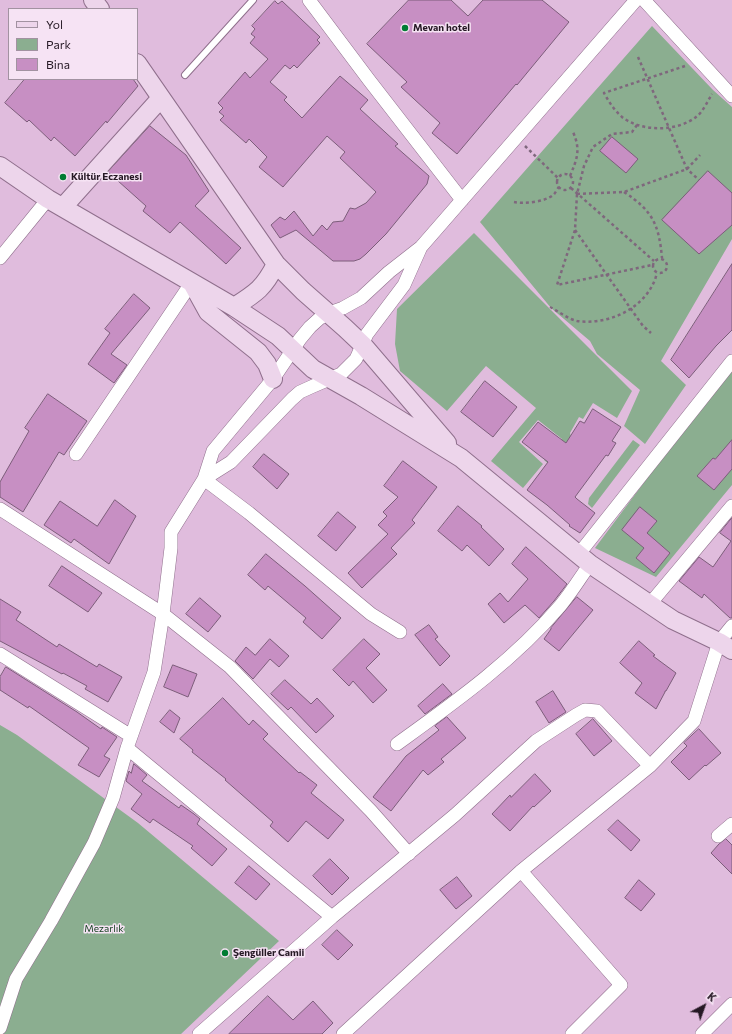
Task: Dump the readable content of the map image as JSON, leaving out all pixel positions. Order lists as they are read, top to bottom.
{
  "parks": ["Mezarlık"],
  "places": ["Mevan hotel", "Kültür Eczanesi", "Şengüller Camii"],
  "legend": ["Yol", "Park", "Bina"],
  "north": "top right"
}
